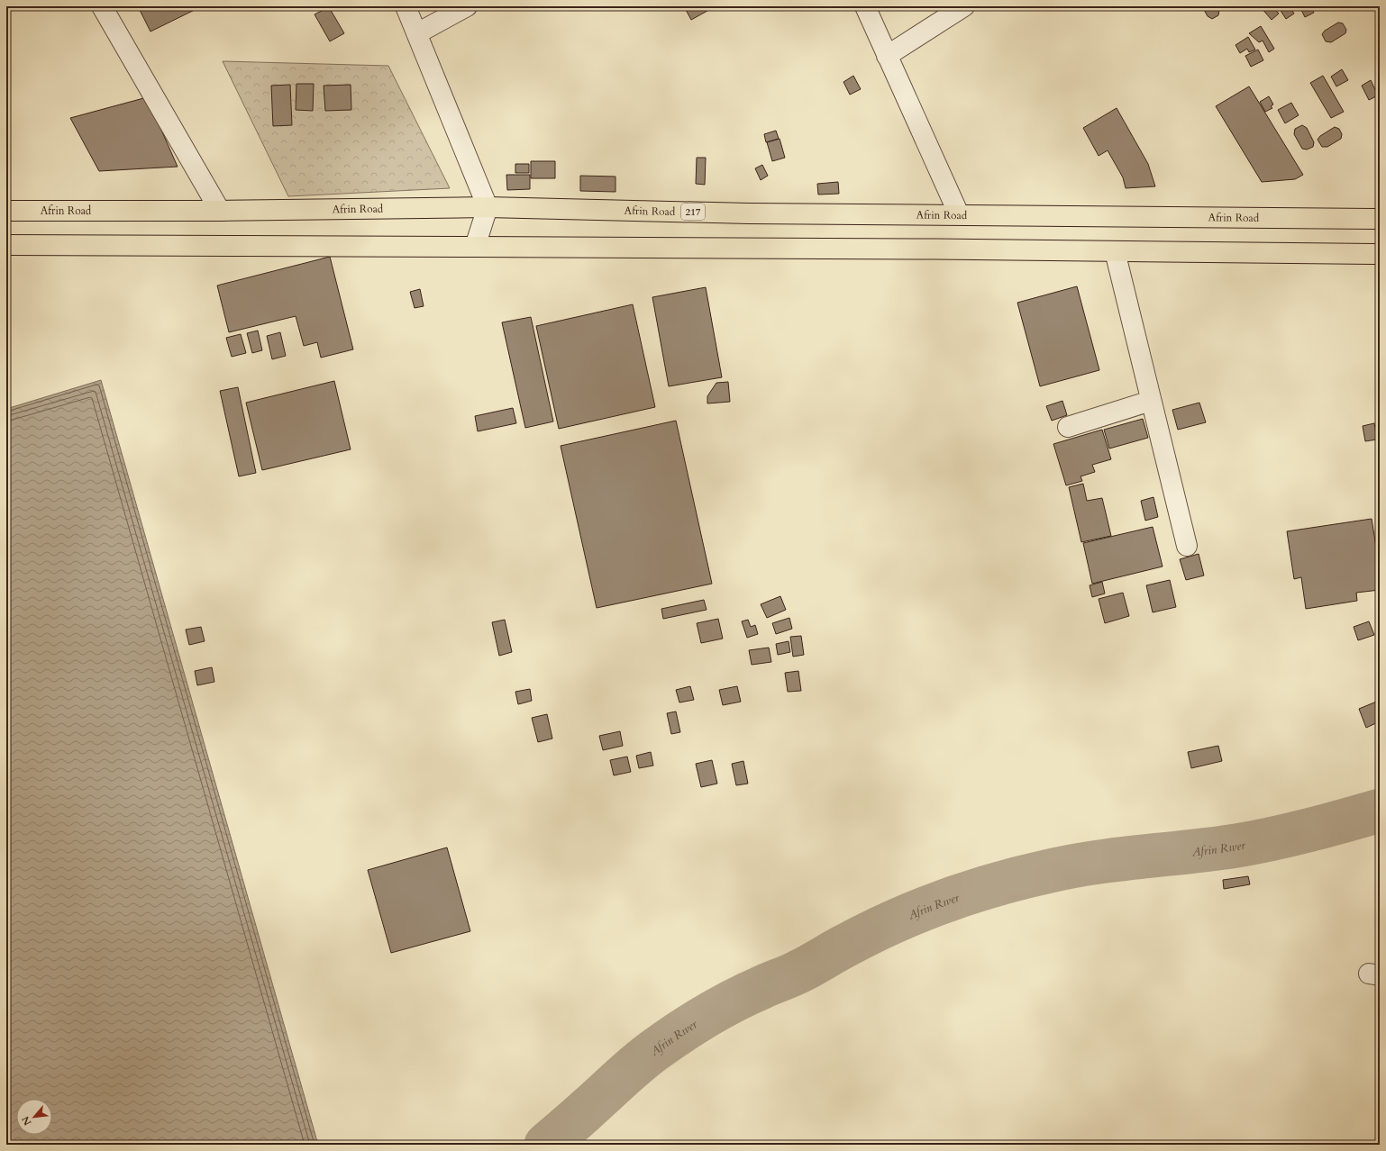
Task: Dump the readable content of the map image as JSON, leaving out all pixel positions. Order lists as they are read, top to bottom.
{
  "streets": {
    "main road": ["Afrin Road", "217"]
  },
  "water": ["Afrin Rıver"],
  "north": "bottom left"
}
